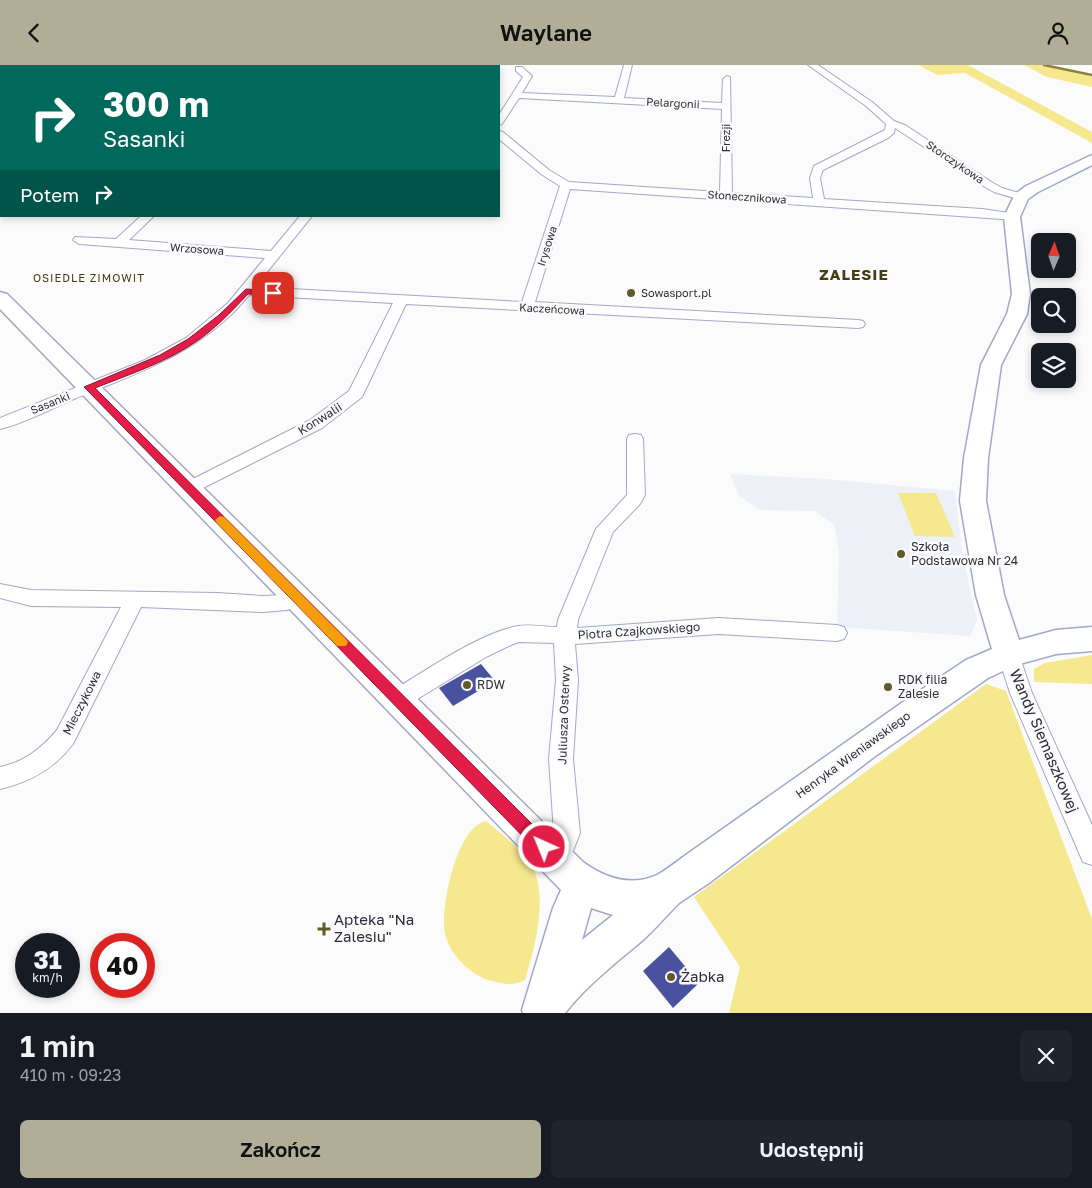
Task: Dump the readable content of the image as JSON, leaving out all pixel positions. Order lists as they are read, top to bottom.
{
  "streets": {
    "street": [
      "Pelargonii",
      "Frezji",
      "Storczykowa",
      "Słonecznikowa",
      "Irysowa",
      "Wrzosowa",
      "Kaczeńcowa",
      "Sasanki",
      "Konwalii",
      "Piotra Czajkowskiego",
      "Mieczykowa",
      "Juliusza Osterwy",
      "Wandy Siemaszkowej",
      "Henryka Wieniawskiego"
    ]
  },
  "crossings": [
    ["Pelargonii", "Frezji"],
    ["Frezji", "Słonecznikowa"],
    ["Słonecznikowa", "Irysowa"],
    ["Irysowa", "Kaczeńcowa"],
    ["Wrzosowa", "Sasanki"],
    ["Kaczeńcowa", "Sasanki"],
    ["Kaczeńcowa", "Konwalii"],
    ["Piotra Czajkowskiego", "Juliusza Osterwy"],
    ["Wandy Siemaszkowej", "Henryka Wieniawskiego"]
  ],
  "districts": ["ZALESIE", "OSIEDLE ZIMOWIT"],
  "places": {
    "other": [
      "Sowasport.pl",
      "Szkoła Podstawowa Nr 24",
      "RDW",
      "RDK filia Zalesie",
      "Żabka"
    ],
    "health": ["Apteka \"Na Zalesiu\""]
  },
  "north": "top",
  "page": {
    "header": "Waylane",
    "turn": ["300 m", "Sasanki"],
    "then": "Potem",
    "speed": "31 km/h",
    "limit": "40",
    "heading": ["1 min", "410 m · 09:23"],
    "buttons": ["Zakończ", "Udostępnij"]
  }
}
